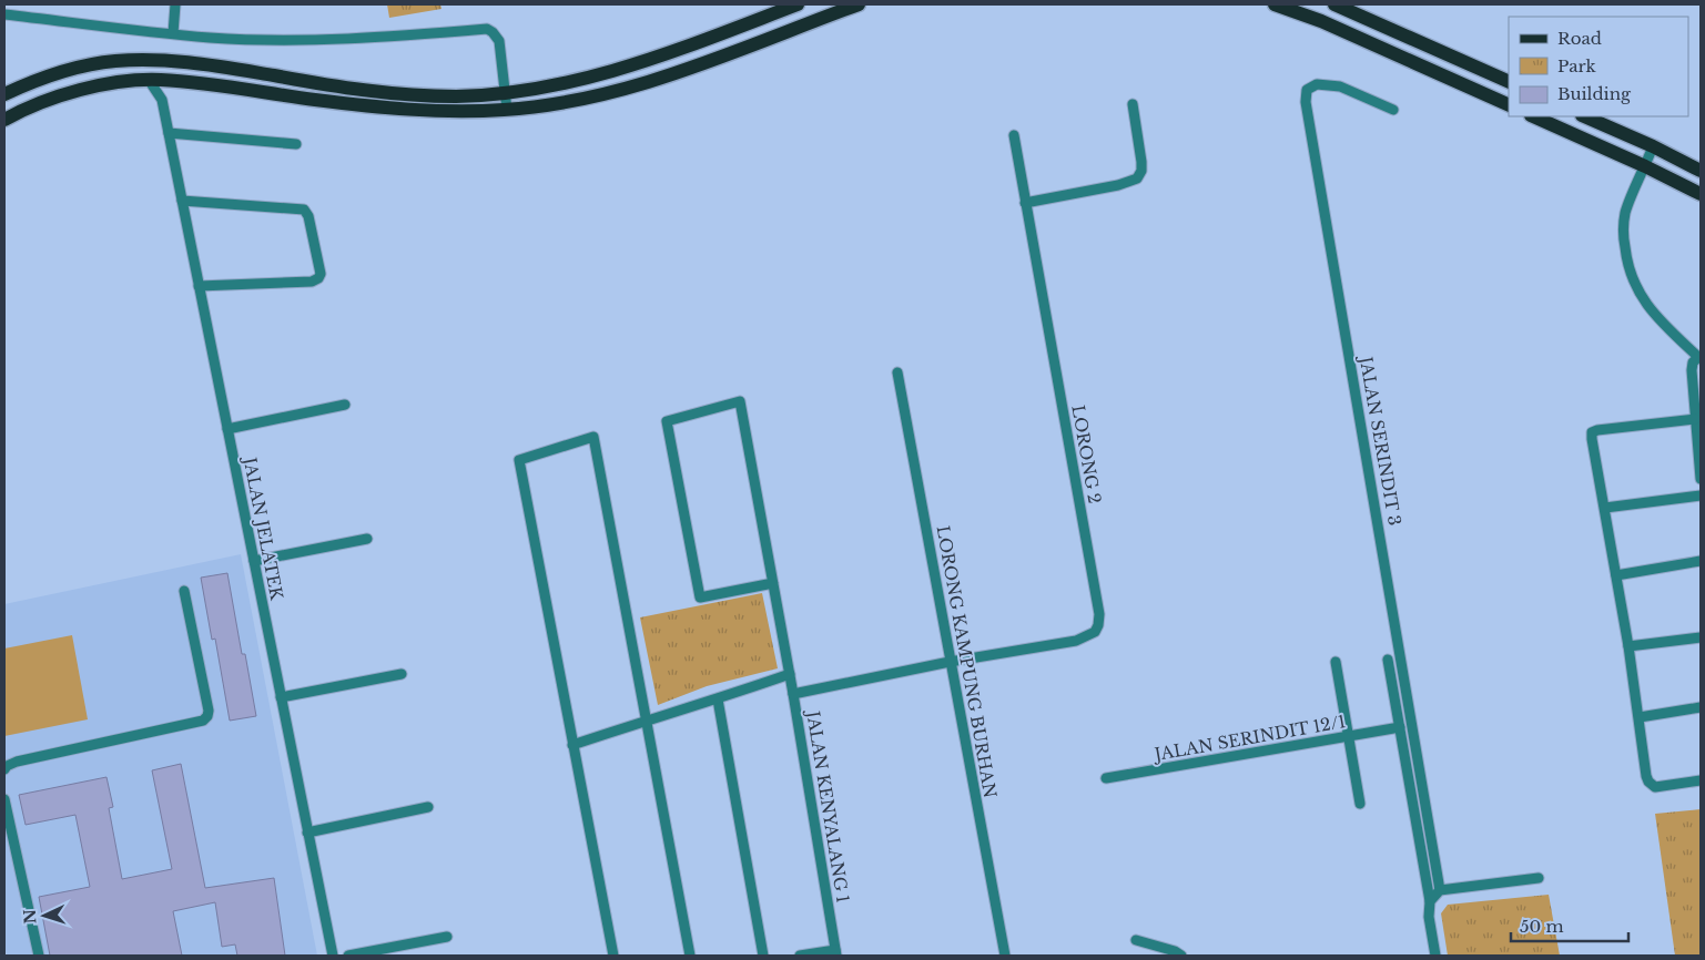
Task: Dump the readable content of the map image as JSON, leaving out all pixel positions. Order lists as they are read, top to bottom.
{
  "streets": {
    "street": [
      "JALAN SERINDIT 3",
      "LORONG 2",
      "JALAN JELATEK",
      "LORONG KAMPUNG BURHAN",
      "JALAN SERINDIT 12/1",
      "JALAN KENYALANG 1"
    ]
  },
  "crossings": [
    ["LORONG 2", "LORONG KAMPUNG BURHAN"]
  ],
  "legend": ["Road", "Park", "Building"],
  "scale_bar": "50 m",
  "north": "left"
}
